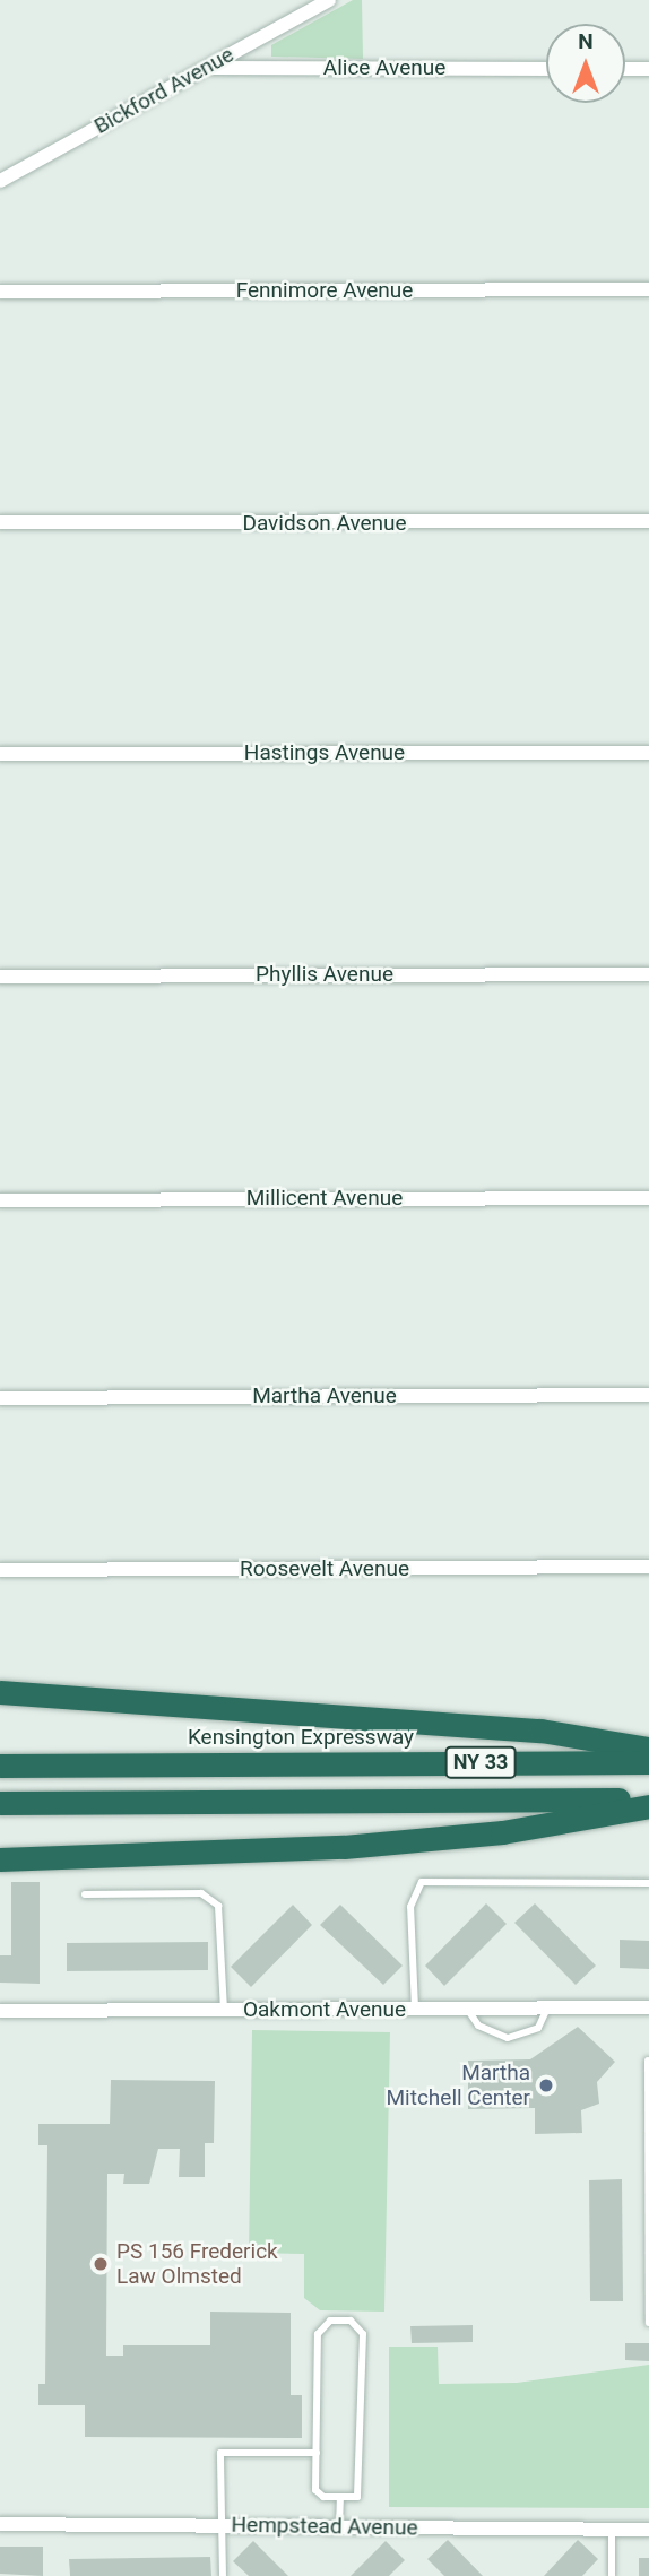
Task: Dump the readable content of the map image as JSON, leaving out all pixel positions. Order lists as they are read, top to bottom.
{
  "streets": {
    "highway": ["Kensington Expressway", "NY 33"],
    "street": [
      "Alice Avenue",
      "Bickford Avenue",
      "Fennimore Avenue",
      "Davidson Avenue",
      "Hastings Avenue",
      "Phyllis Avenue",
      "Millicent Avenue",
      "Martha Avenue",
      "Roosevelt Avenue",
      "Oakmont Avenue",
      "Hempstead Avenue"
    ]
  },
  "crossings": [
    ["Alice Avenue", "Bickford Avenue"]
  ],
  "places": ["Martha Mitchell Center", "PS 156 Frederick Law Olmsted"],
  "north": "top"
}
